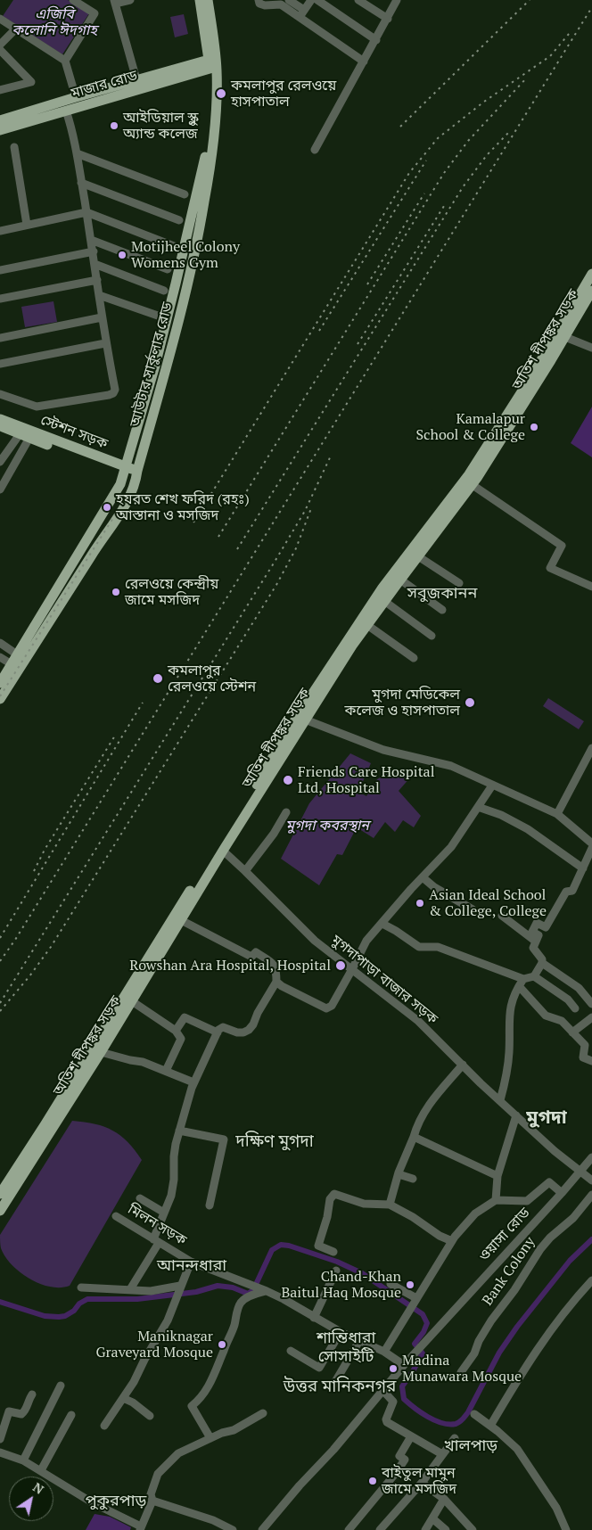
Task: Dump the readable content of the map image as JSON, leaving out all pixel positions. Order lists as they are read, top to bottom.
{
  "streets": {
    "main road": [
      "মাজার রোড",
      "অতিশ দীপঙ্কর সড়ক",
      "আউটার সার্কুলার রোড",
      "স্টেশন সড়ক"
    ],
    "street": [
      "মুগদাপাড়া বাজার সড়ক",
      "মিলন সড়ক",
      "ওয়াসা রোড",
      "Bank Colony"
    ]
  },
  "crossings": [
    ["মাজার রোড", "আউটার সার্কুলার রোড"],
    ["অতিশ দীপঙ্কর সড়ক", "মুগদাপাড়া বাজার সড়ক"],
    ["আউটার সার্কুলার রোড", "স্টেশন সড়ক"],
    ["মুগদাপাড়া বাজার সড়ক", "ওয়াসা রোড"],
    ["মিলন সড়ক", "ওয়াসা রোড"]
  ],
  "districts": [
    "সবুজকানন",
    "মুগদা",
    "দক্ষিণ মুগদা",
    "আনন্দধারা",
    "শান্তিধারা সোসাইটি",
    "উত্তর মানিকনগর",
    "খালপাড়",
    "পুকুরপাড়"
  ],
  "parks": ["এজিবি কলোনি ঈদগাহ", "মুগদা কবরস্থান"],
  "places": [
    "কমলাপুর রেলওয়ে হাসপাতাল",
    "আইডিয়াল স্কুল অ্যান্ড কলেজ",
    "Motijheel Colony Womens Gym",
    "Kamalapur School & College",
    "হযরত শেখ ফরিদ (রহঃ) আস্তানা ও মসজিদ",
    "রেলওয়ে কেন্দ্রীয় জামে মসজিদ",
    "কমলাপুর রেলওয়ে স্টেশন",
    "মুগদা মেডিকেল কলেজ ও হাসপাতাল",
    "Friends Care Hospital Ltd, Hospital",
    "Asian Ideal School & College, College",
    "Rowshan Ara Hospital, Hospital",
    "Chand-Khan Baitul Haq Mosque",
    "Maniknagar Graveyard Mosque",
    "Madina Munawara Mosque",
    "বাইতুল মামুন জামে মসজিদ"
  ],
  "north": "top right"
}
